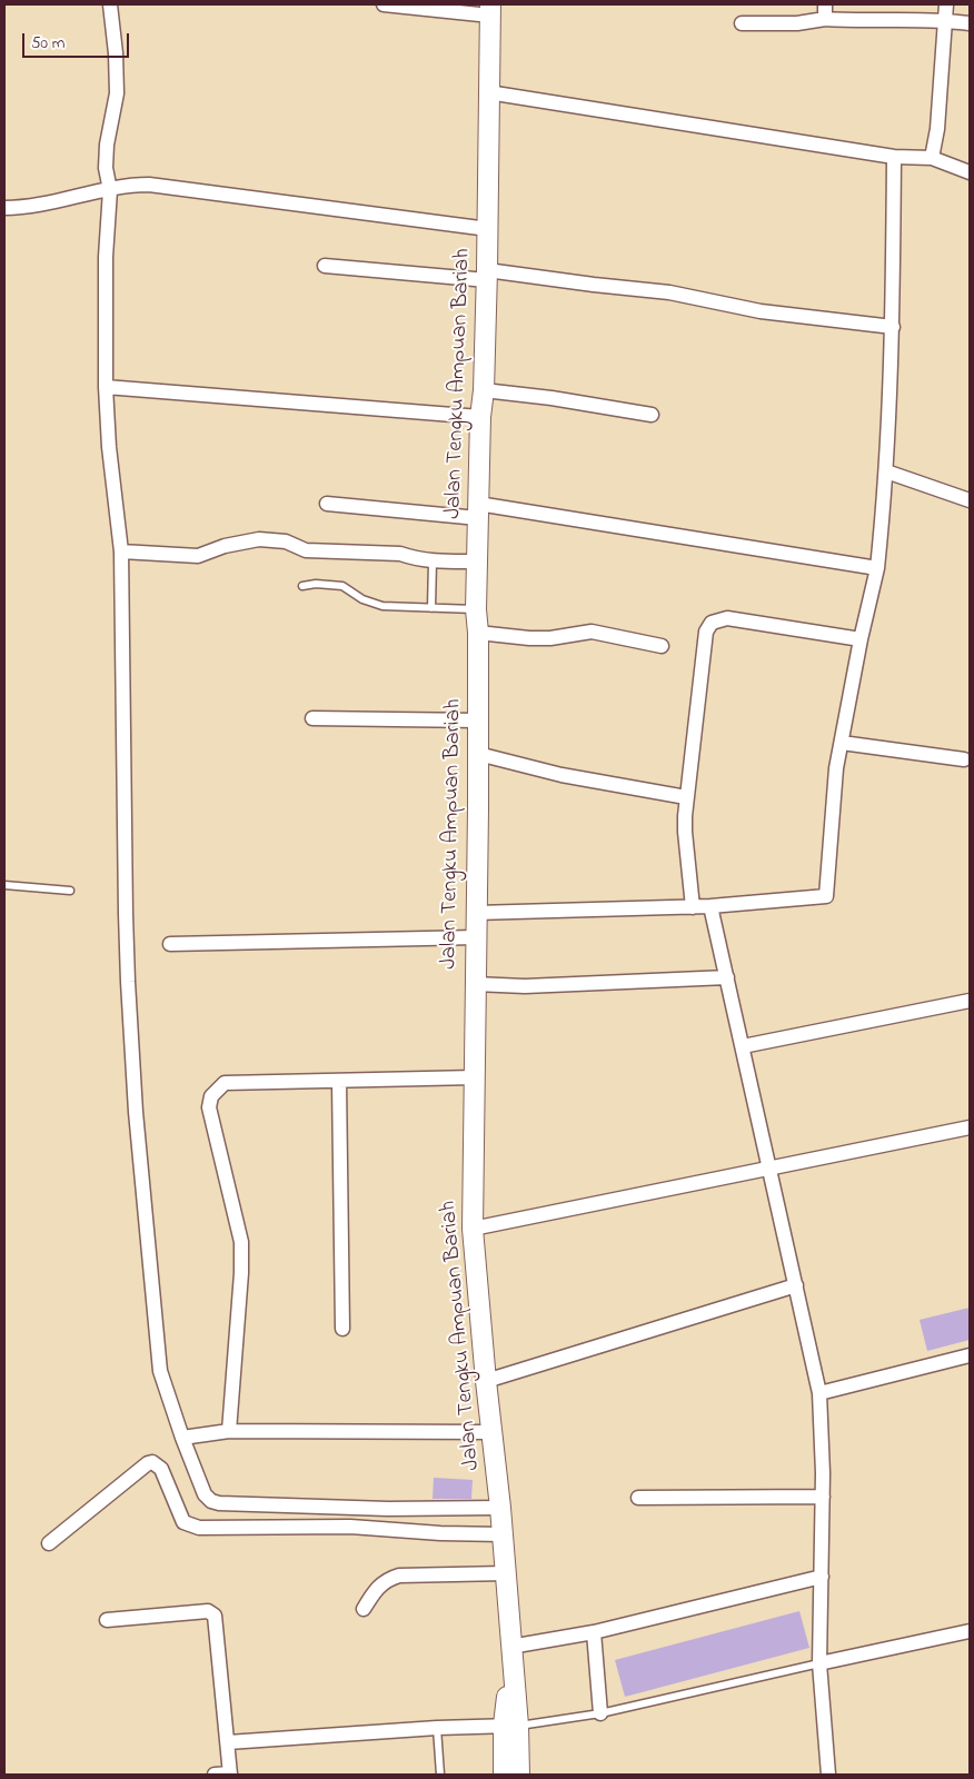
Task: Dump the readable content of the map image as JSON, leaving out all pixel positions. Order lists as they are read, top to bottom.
{
  "streets": {
    "main road": ["Jalan Tengku Ampuan Bariah"]
  },
  "scale_bar": "50 m"
}
